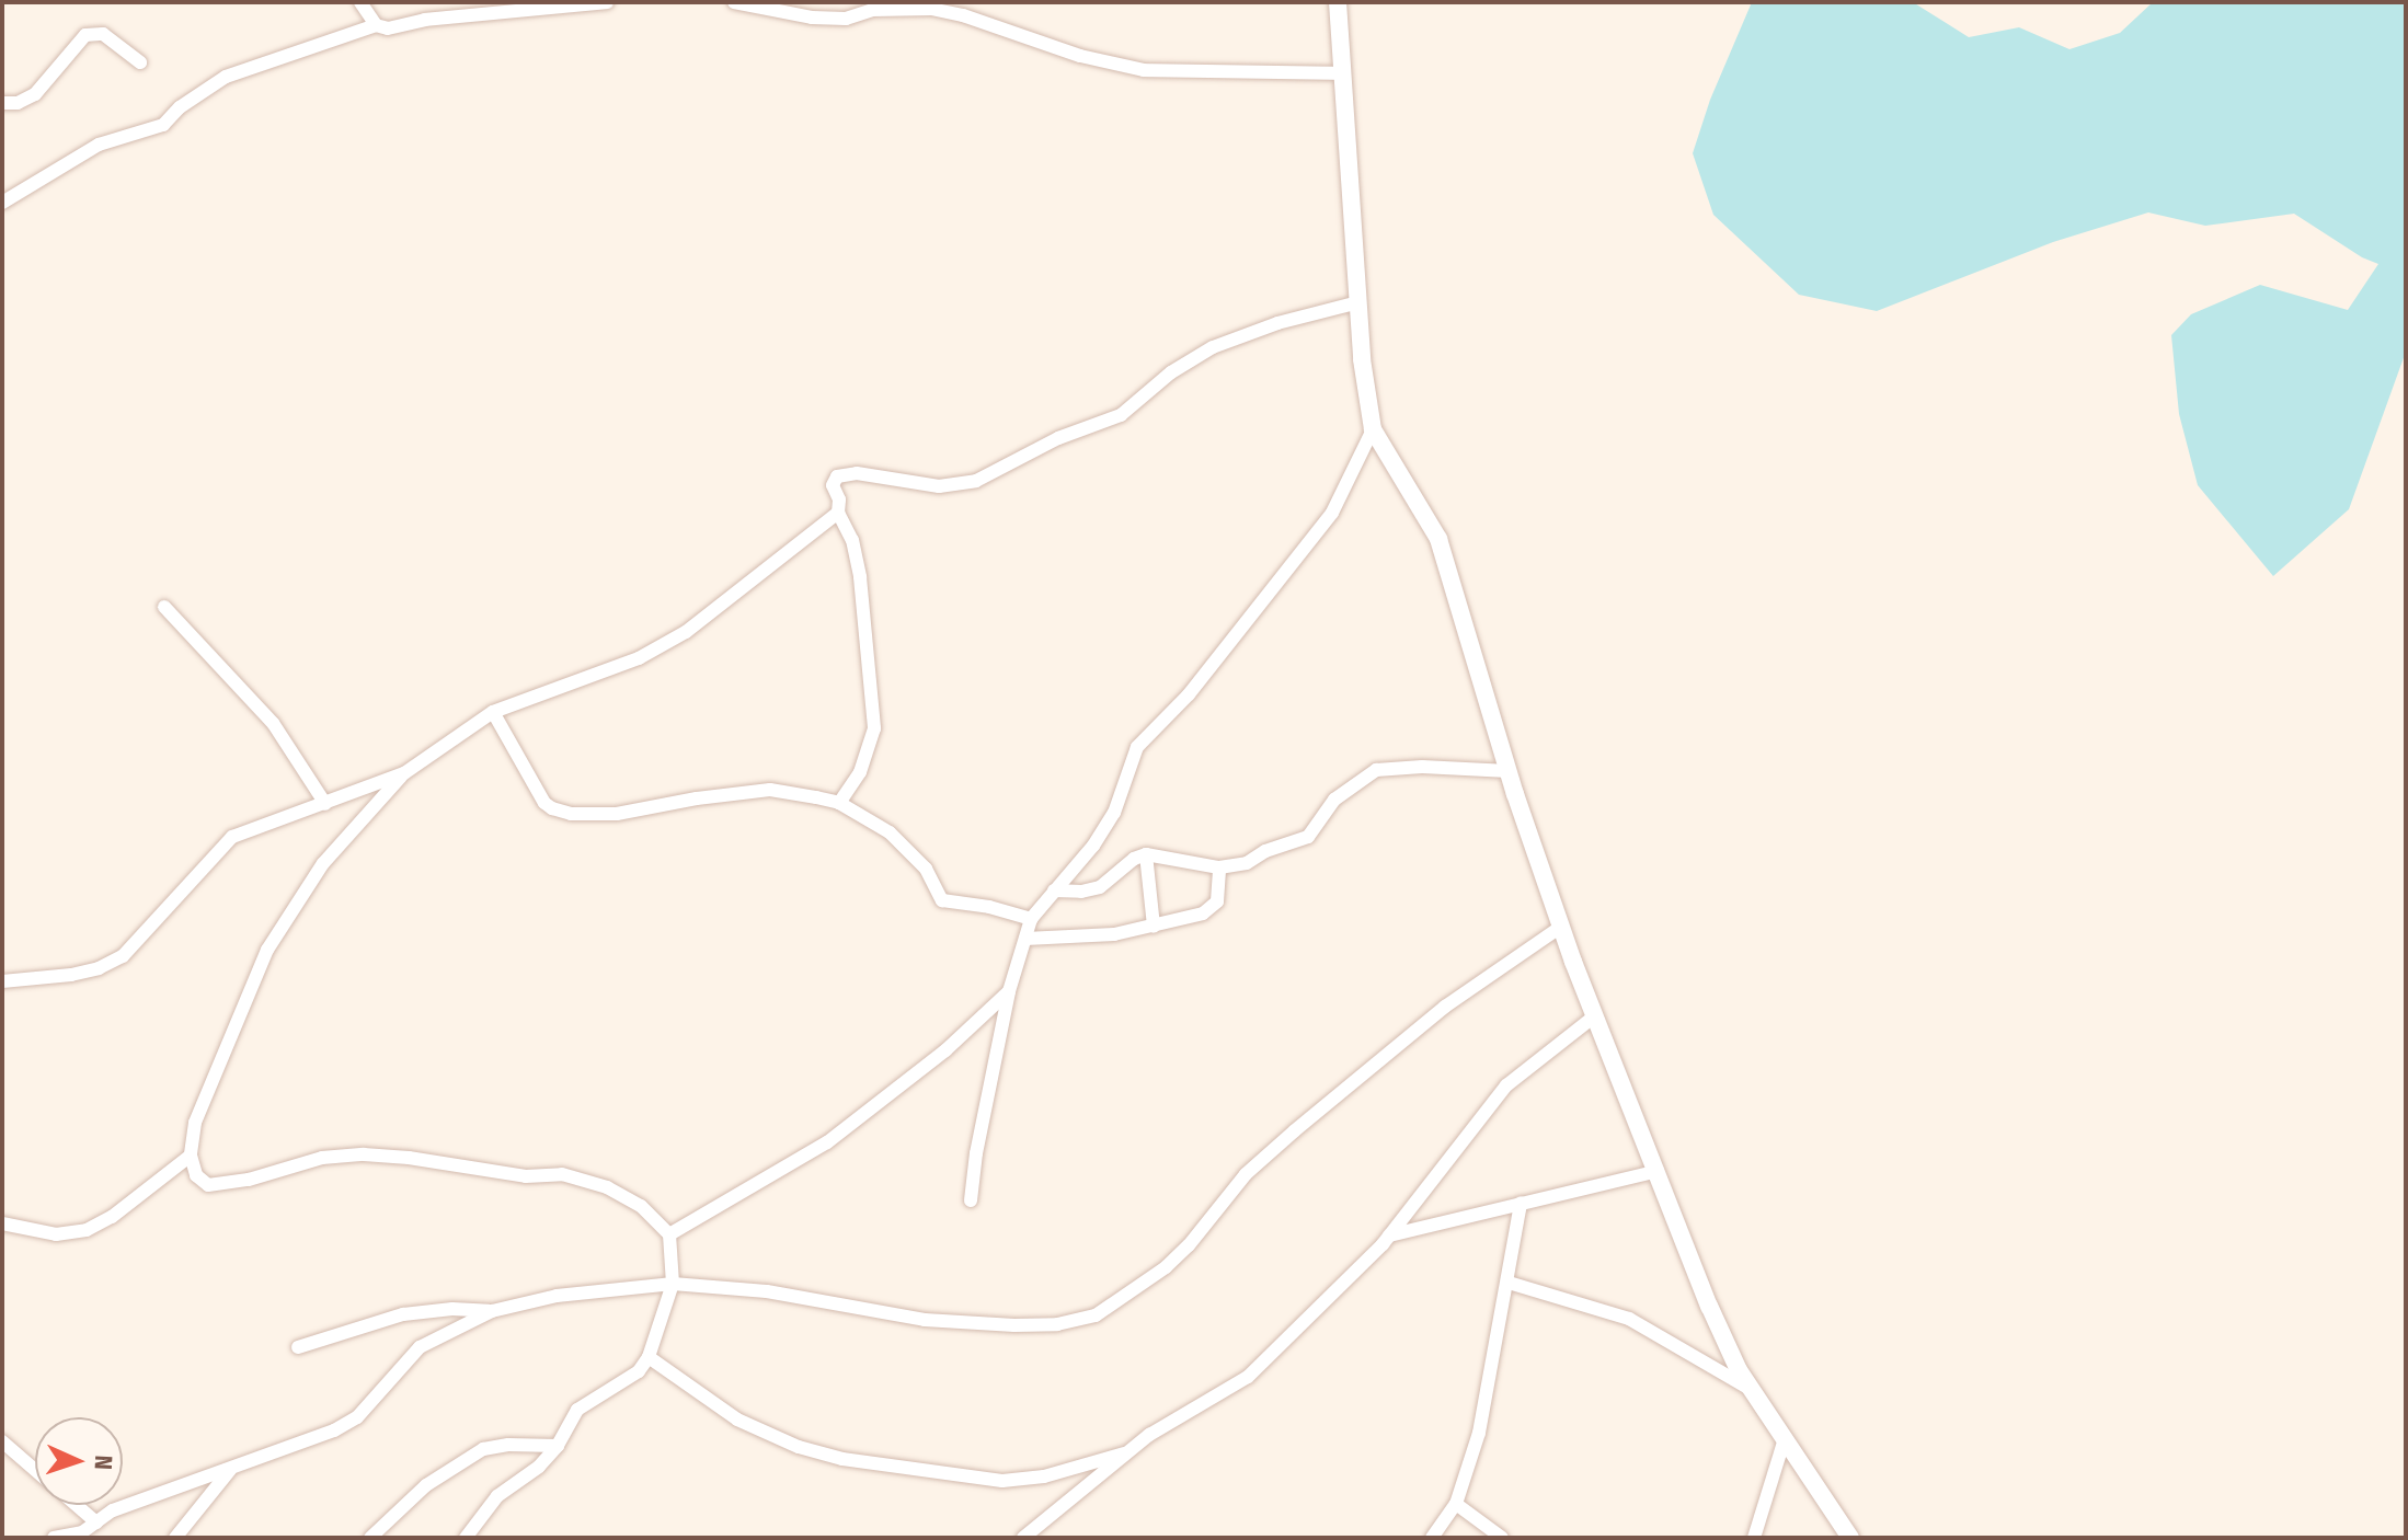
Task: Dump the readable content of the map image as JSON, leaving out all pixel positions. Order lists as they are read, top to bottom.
{
  "north": "right"
}
